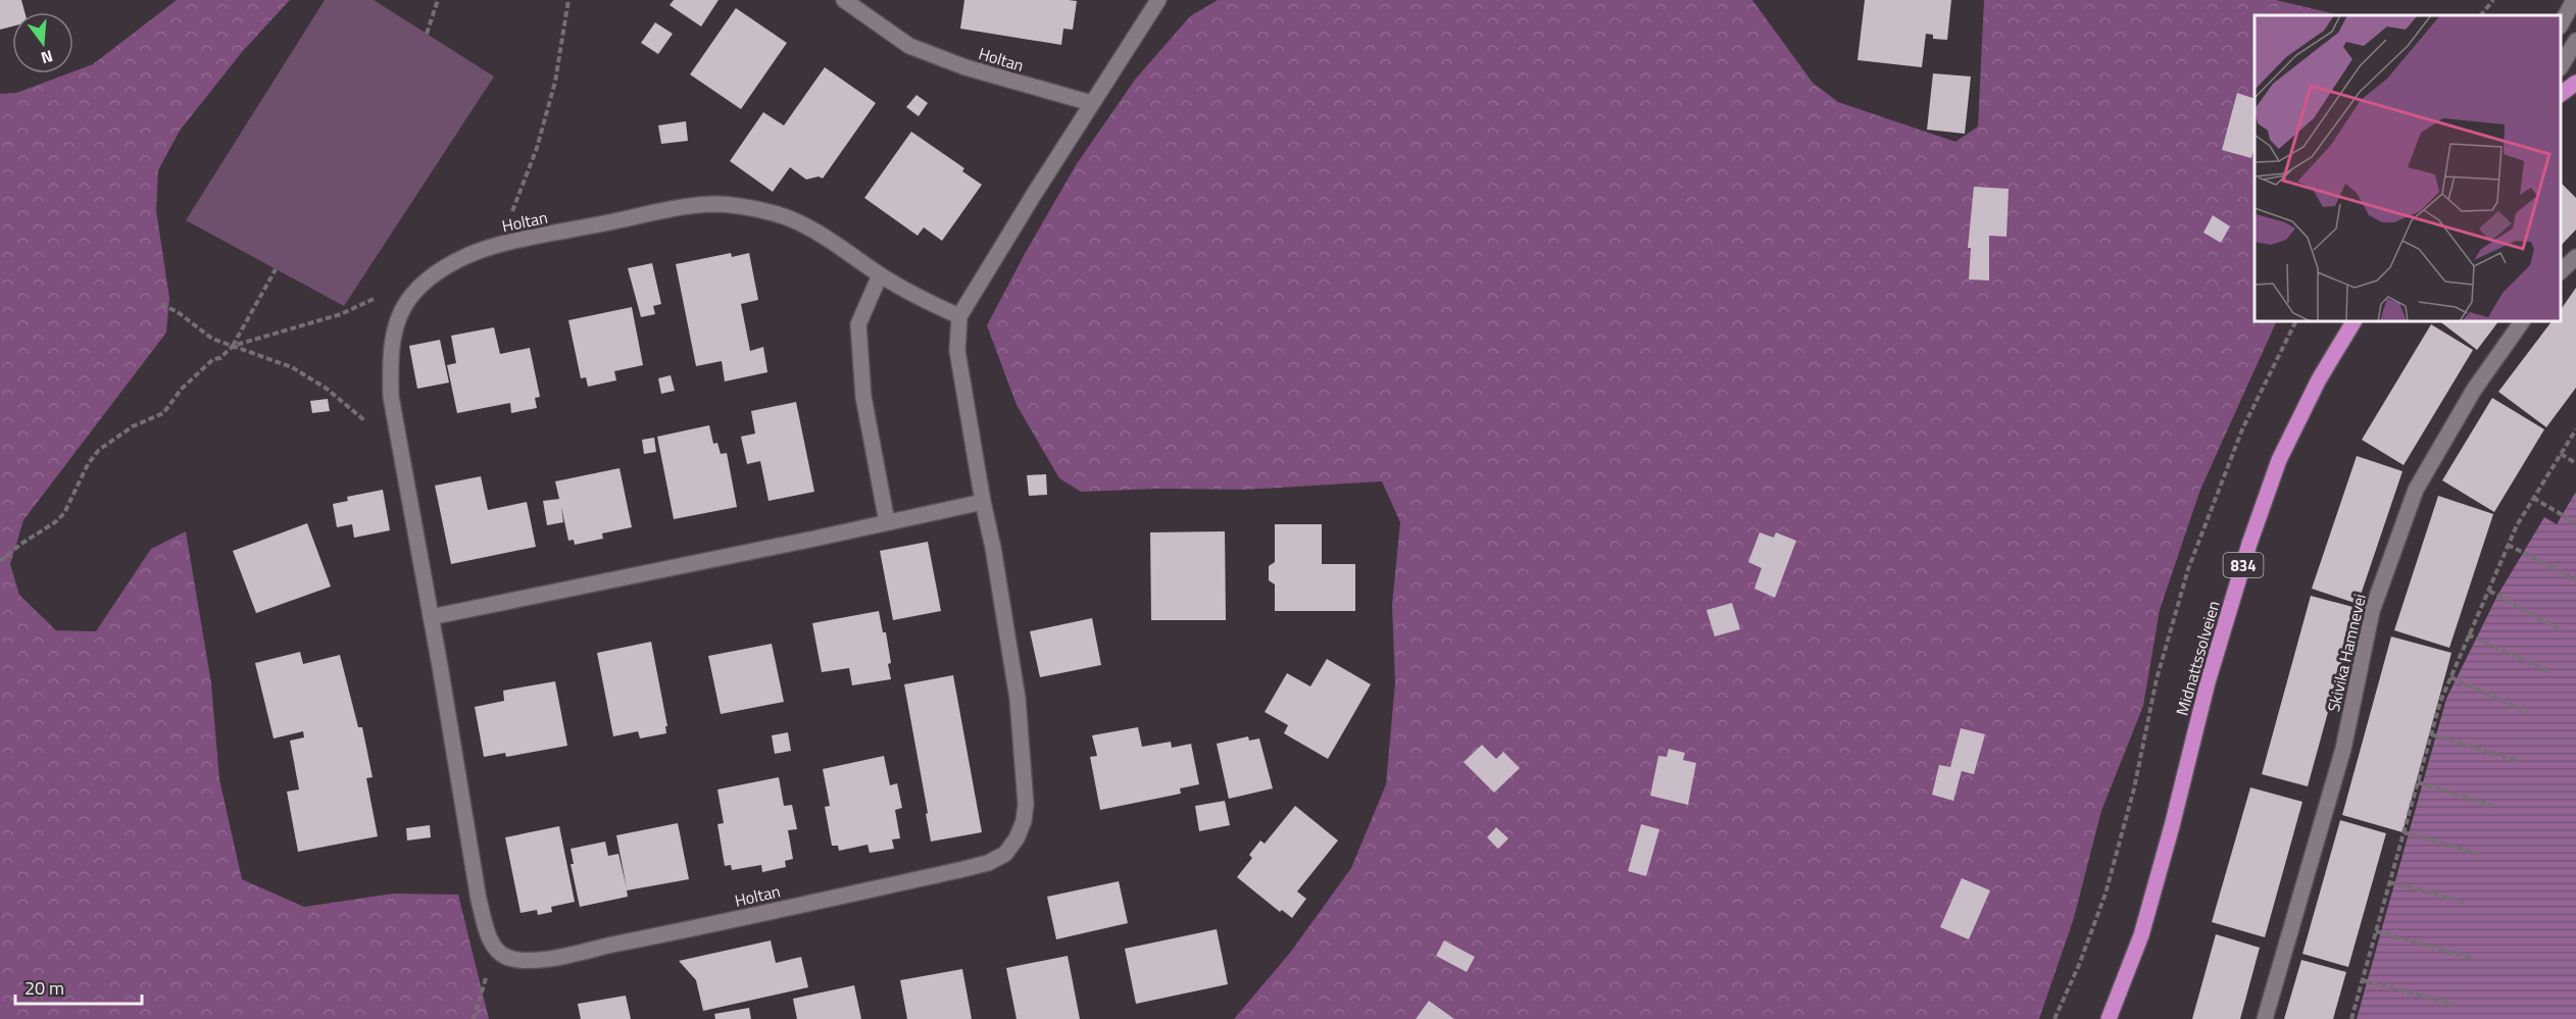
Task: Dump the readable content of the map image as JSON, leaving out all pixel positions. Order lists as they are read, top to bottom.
{
  "streets": {
    "main road": ["834", "Midnattssolveien"],
    "street": ["Holtan", "Skivika Hamnevei"]
  },
  "scale_bar": "20 m",
  "north": "bottom"
}
